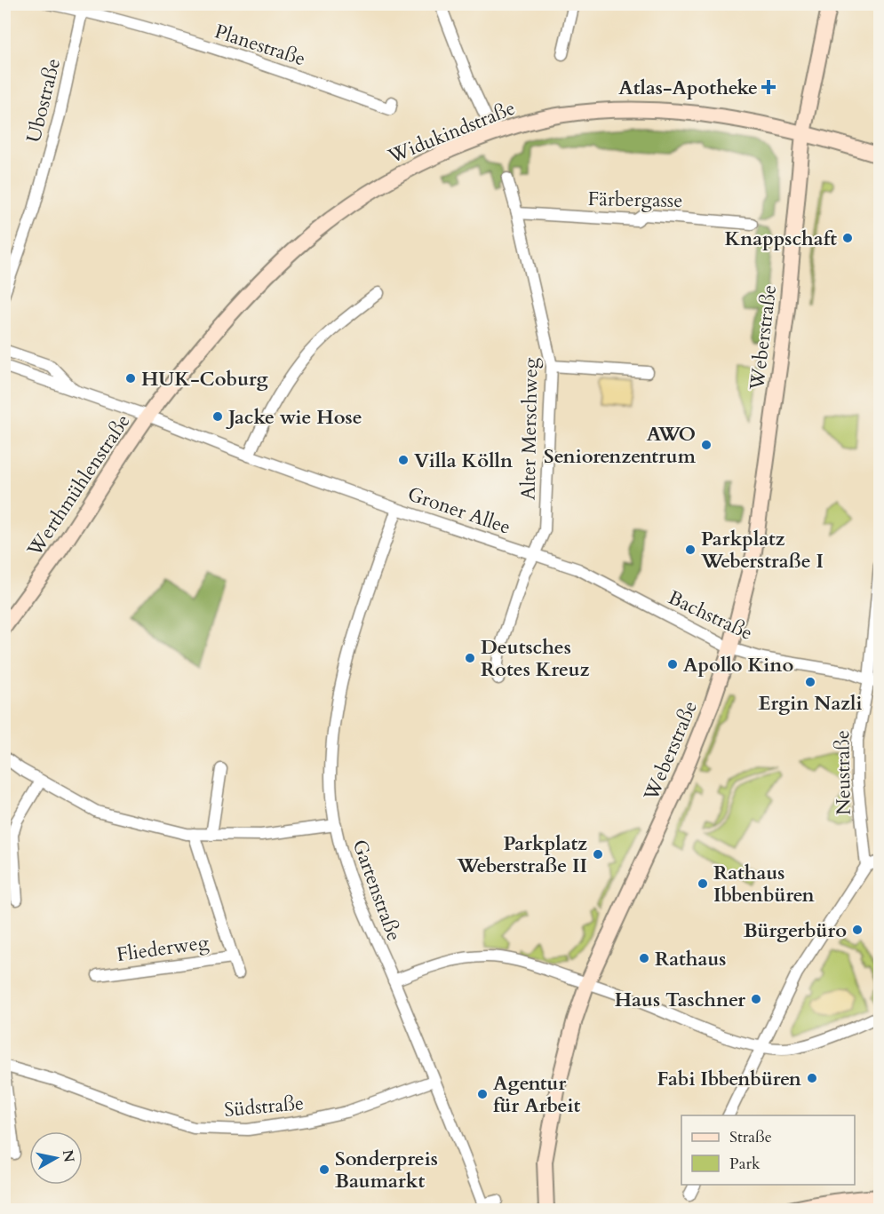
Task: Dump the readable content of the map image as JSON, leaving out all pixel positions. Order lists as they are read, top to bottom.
{
  "streets": {
    "main road": ["Widukindstraße", "Weberstraße", "Werthmühlenstraße"],
    "street": [
      "Planestraße",
      "Ubostraße",
      "Färbergasse",
      "Alter Merschweg",
      "Groner Allee",
      "Bachstraße",
      "Neustraße",
      "Gartenstraße",
      "Fliederweg",
      "Südstraße"
    ]
  },
  "crossings": [
    ["Planestraße", "Ubostraße"],
    ["Widukindstraße", "Weberstraße"],
    ["Widukindstraße", "Werthmühlenstraße"],
    ["Widukindstraße", "Groner Allee"],
    ["Färbergasse", "Alter Merschweg"],
    ["Weberstraße", "Bachstraße"],
    ["Alter Merschweg", "Groner Allee"],
    ["Alter Merschweg", "Bachstraße"],
    ["Werthmühlenstraße", "Groner Allee"],
    ["Groner Allee", "Bachstraße"],
    ["Groner Allee", "Gartenstraße"],
    ["Bachstraße", "Neustraße"],
    ["Gartenstraße", "Südstraße"]
  ],
  "places": {
    "health": ["Atlas-Apotheke"],
    "other": [
      "Knappschaft",
      "HUK-Coburg",
      "Jacke wie Hose",
      "AWO Seniorenzentrum",
      "Villa Kölln",
      "Parkplatz Weberstraße I",
      "Deutsches Rotes Kreuz",
      "Apollo Kino",
      "Ergin Nazli",
      "Parkplatz Weberstraße II",
      "Rathaus Ibbenbüren",
      "Bürgerbüro",
      "Rathaus",
      "Haus Taschner",
      "Fabi Ibbenbüren",
      "Agentur für Arbeit",
      "Sonderpreis Baumarkt"
    ]
  },
  "legend": ["Straße", "Park"],
  "north": "right"
}
